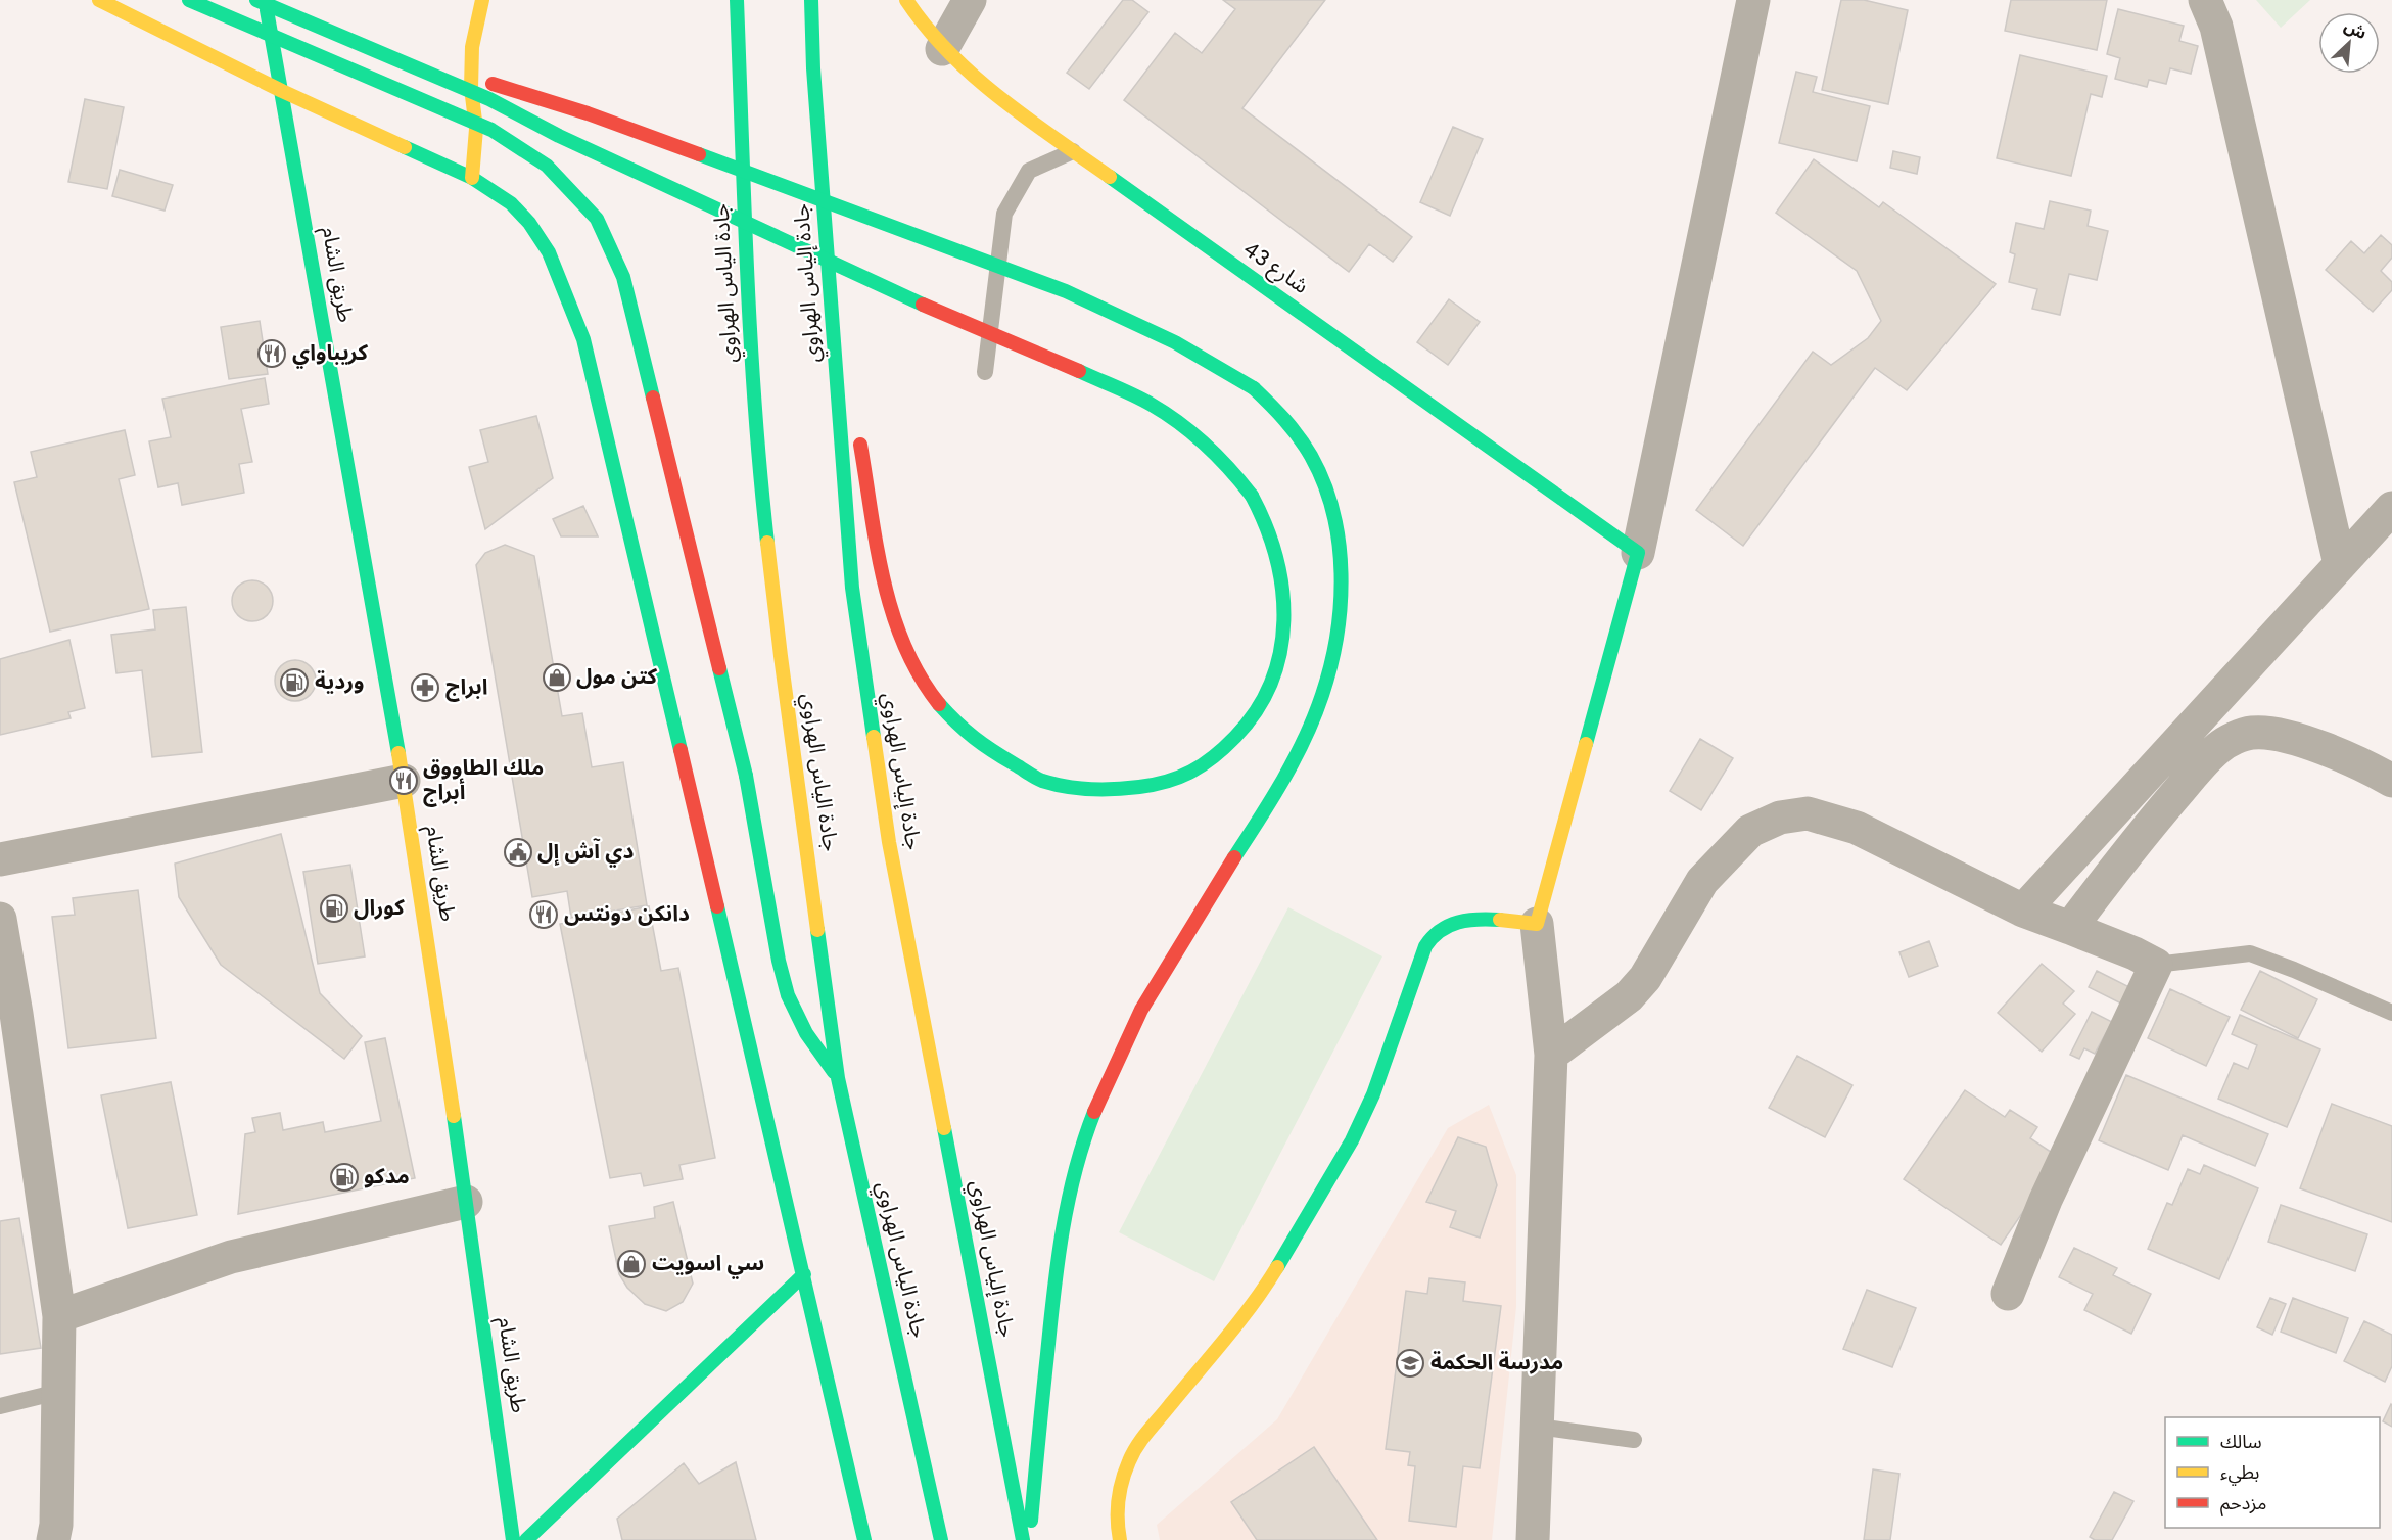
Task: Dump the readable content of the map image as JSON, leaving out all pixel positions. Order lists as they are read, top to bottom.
{
  "streets": {
    "main road": [
      "شارع 43",
      "طريق الشام",
      "جادة الياس الهراوي",
      "جادة إلياس الهراوي"
    ]
  },
  "places": {
    "restaurant": ["كريباواي", "ملك الطاووق أبراج", "دانكن دونتس"],
    "shop": ["كتن مول", "سي اسويت"],
    "fuel station": ["وردية", "كورال", "مدكو"],
    "pharmacy": ["ابراج"],
    "public building": ["دي آش إل"],
    "school or university": ["مدرسة الحكمة"]
  },
  "legend": ["سالك", "بطيء", "مزدحم"],
  "north": "top right"
}
